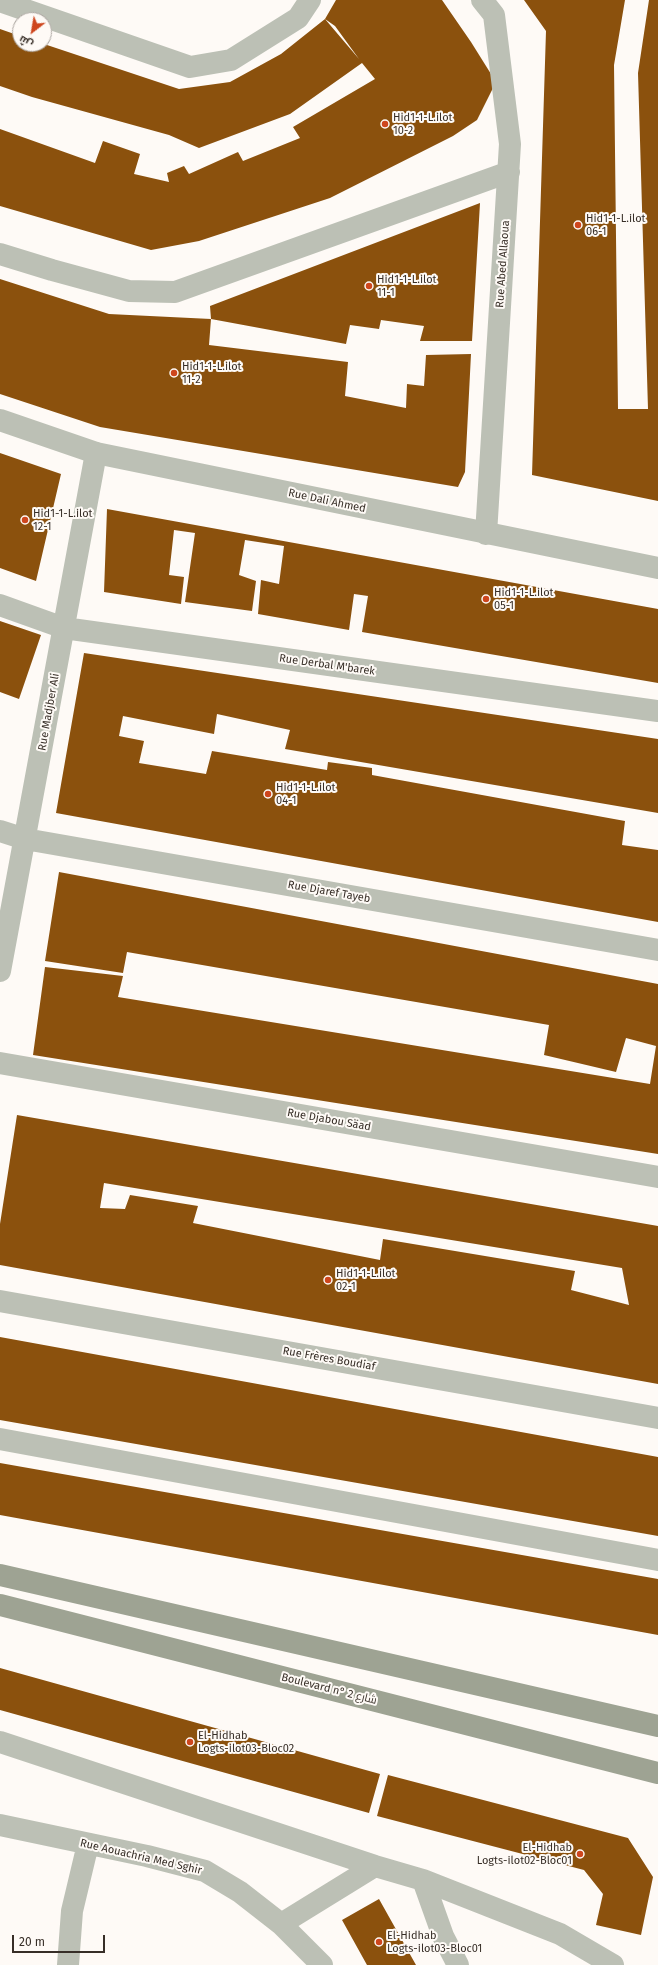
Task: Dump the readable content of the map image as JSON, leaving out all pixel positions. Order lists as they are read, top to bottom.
{
  "streets": {
    "main road": ["Boulevard n° شارع 2"],
    "street": [
      "Rue Abed Allaoua",
      "Rue Dali Ahmed",
      "Rue Derbal M'barek",
      "Rue Madjber Ali",
      "Rue Djaref Tayeb",
      "Rue Djabou Säad",
      "Rue Frères Boudiaf",
      "Rue Aouachria Med Sghir"
    ]
  },
  "crossings": [
    ["Rue Abed Allaoua", "Rue Dali Ahmed"],
    ["Rue Dali Ahmed", "Rue Madjber Ali"],
    ["Rue Derbal M'barek", "Rue Madjber Ali"],
    ["Rue Madjber Ali", "Rue Djaref Tayeb"]
  ],
  "places": [
    "Hid1-1-L.ilot 10-2",
    "Hid1-1-L.ilot 06-1",
    "Hid1-1-L.ilot 11-1",
    "Hid1-1-L.ilot 11-2",
    "Hid1-1-L.ilot 12-1",
    "Hid1-1-L.ilot 05-1",
    "Hid1-1-L.ilot 04-1",
    "Hid1-1-L.ilot 02-1",
    "El-Hidhab Logts-ilot03-Bloc02",
    "El-Hidhab Logts-ilot02-Bloc01",
    "El-Hidhab Logts-ilot03-Bloc01"
  ],
  "scale_bar": "20 m",
  "north": "bottom left"
}
